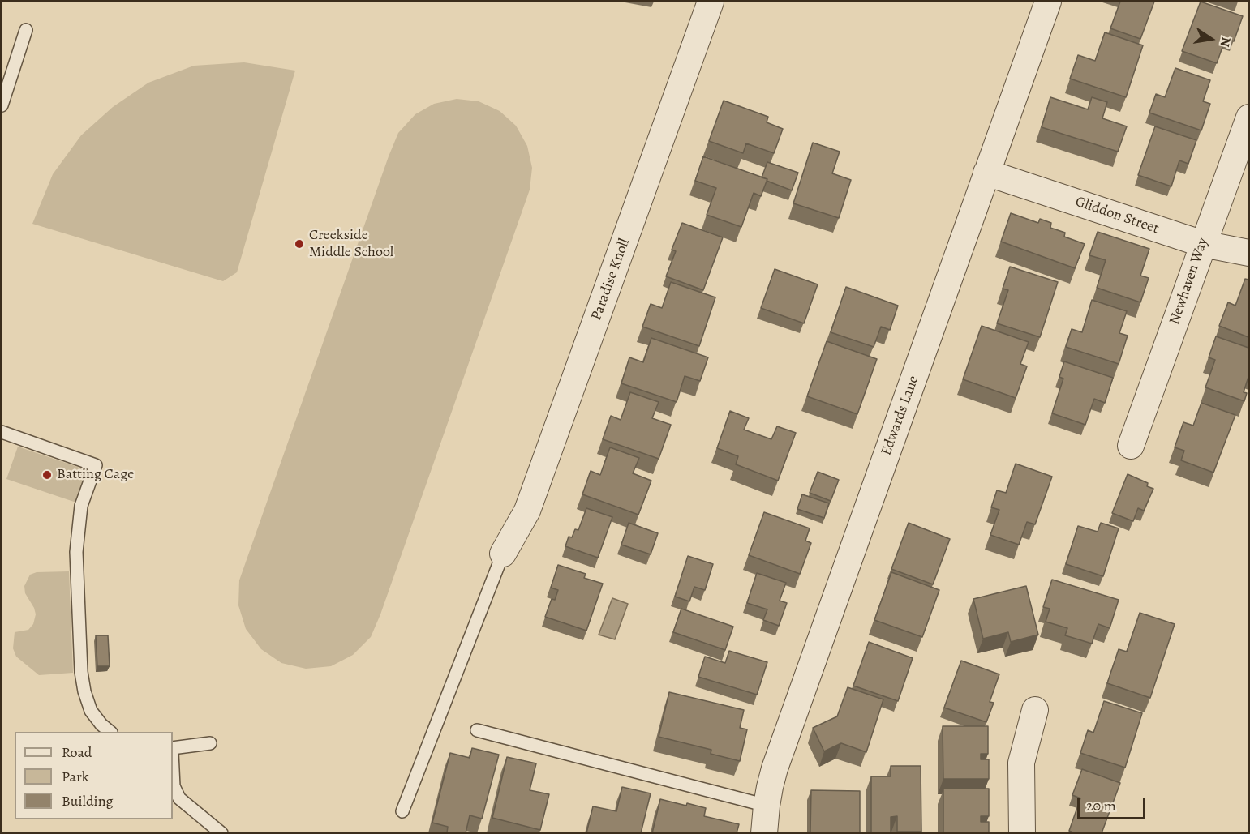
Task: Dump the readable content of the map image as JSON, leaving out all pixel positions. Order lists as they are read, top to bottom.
{
  "streets": {
    "street": [
      "Gliddon Street",
      "Paradise Knoll",
      "Newhaven Way",
      "Edwards Lane"
    ]
  },
  "crossings": [
    ["Gliddon Street", "Newhaven Way"],
    ["Gliddon Street", "Edwards Lane"]
  ],
  "places": ["Creekside Middle School", "Batting Cage"],
  "legend": ["Road", "Park", "Building"],
  "scale_bar": "20 m",
  "north": "right"
}
